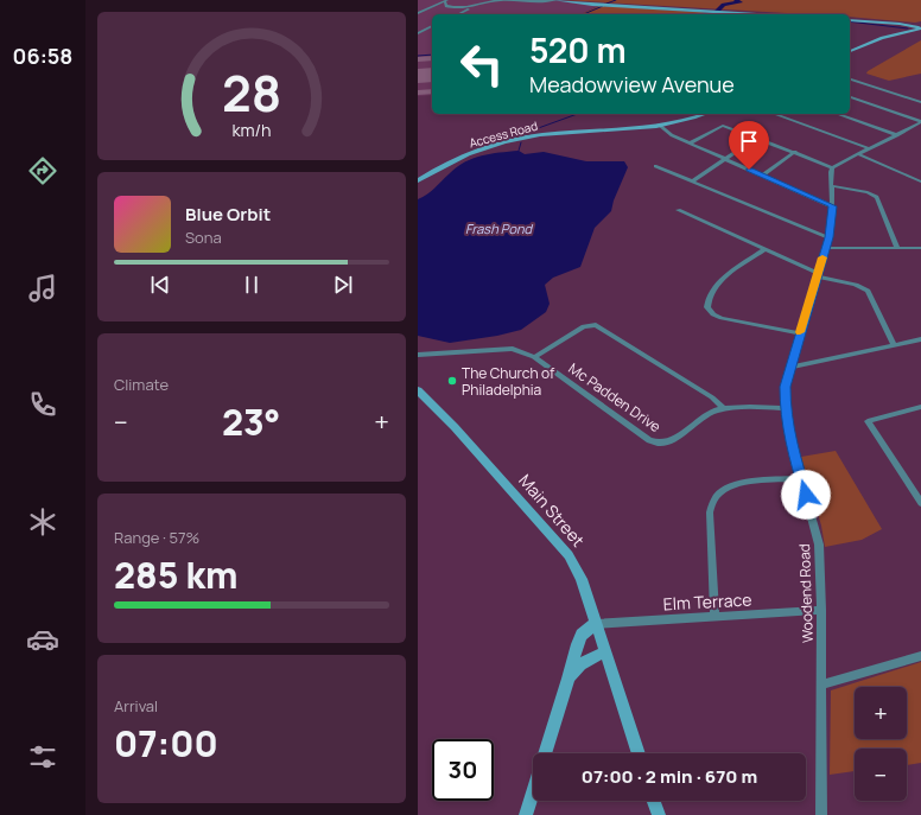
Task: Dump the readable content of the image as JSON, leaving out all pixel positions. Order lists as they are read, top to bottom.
{
  "streets": {
    "main road": ["Access Road", "Main Street"],
    "street": ["Mc Padden Drive", "Woodend Road", "Elm Terrace"]
  },
  "crossings": [
    ["Mc Padden Drive", "Woodend Road"],
    ["Main Street", "Elm Terrace"],
    ["Woodend Road", "Elm Terrace"]
  ],
  "water": ["Frash Pond"],
  "places": ["The Church of Philadelphia"],
  "page": {
    "tabs": "06:58",
    "turn": ["520 m", "Meadowview Avenue"],
    "song": ["Blue Orbit", "Sona"],
    "tile": [
      "Climate",
      ["Range · 57%", "285 km"],
      ["Arrival", "07:00"]
    ],
    "heat": ["−", "23°", "+"],
    "map_buttons": ["+", "−"],
    "limit": "30",
    "trip": "07:00 · 2 min · 670 m",
    "gauge": ["28", "km/h"]
  }
}
